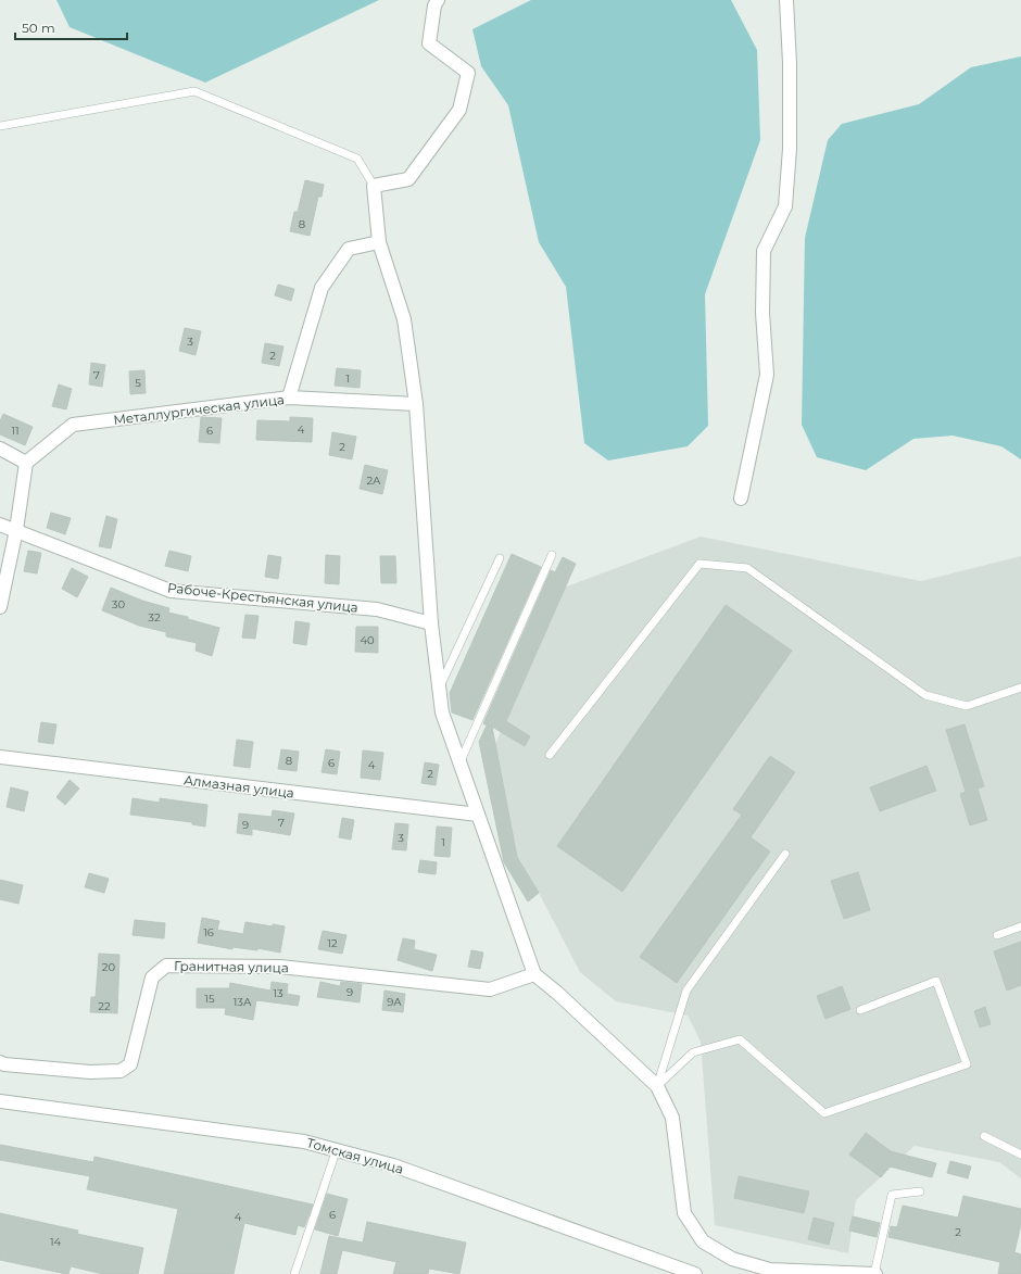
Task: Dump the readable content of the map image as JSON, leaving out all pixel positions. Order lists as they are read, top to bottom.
{
  "streets": {
    "street": [
      "Металлургическая улица",
      "Рабоче-Крестьянская улица",
      "Алмазная улица",
      "Гранитная улица",
      "Томская улица"
    ]
  },
  "house_numbers": [
    "8",
    "3",
    "2",
    "7",
    "1",
    "5",
    "4",
    "11",
    "6",
    "2",
    "2А",
    "30",
    "32",
    "40",
    "8",
    "6",
    "4",
    "2",
    "7",
    "9",
    "3",
    "1",
    "16",
    "12",
    "20",
    "9",
    "13",
    "15",
    "13А",
    "9А",
    "22",
    "6",
    "4",
    "2",
    "14"
  ],
  "scale_bar": "50 m"
}
